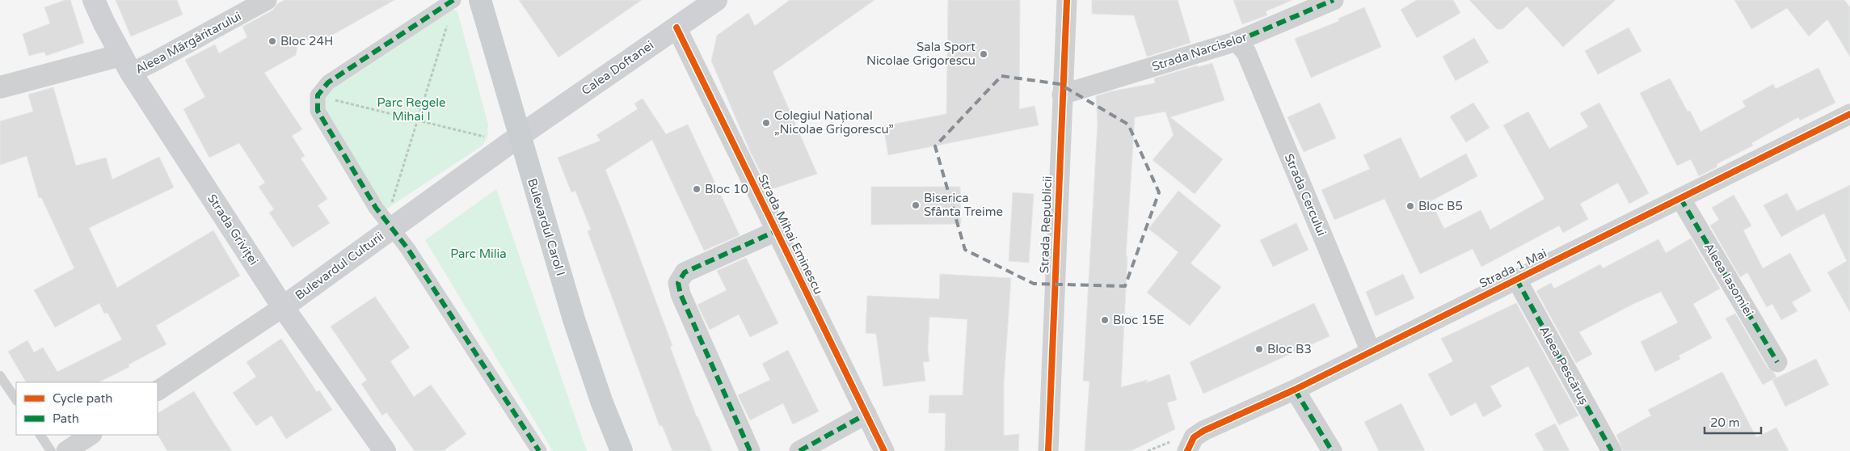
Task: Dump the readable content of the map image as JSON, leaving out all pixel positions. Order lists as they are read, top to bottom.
{
  "streets": {
    "main road": [
      "Calea Doftanei",
      "Bulevardul Carol I",
      "Strada Griviței",
      "Bulevardul Culturii"
    ],
    "street": [
      "Aleea Mărgăritarului",
      "Strada Narciselor",
      "Strada Cercului",
      "Strada Republicii",
      "Strada Mihai Eminescu",
      "Strada 1 Mai",
      "Aleea Iasomiei",
      "Aleea Pescăruș"
    ]
  },
  "crossings": [
    ["Aleea Mărgăritarului", "Strada Griviței"],
    ["Strada Narciselor", "Strada Cercului"],
    ["Strada Narciselor", "Strada Republicii"],
    ["Calea Doftanei", "Bulevardul Carol I"],
    ["Calea Doftanei", "Strada Mihai Eminescu"],
    ["Calea Doftanei", "Bulevardul Culturii"],
    ["Strada Cercului", "Strada 1 Mai"],
    ["Bulevardul Carol I", "Bulevardul Culturii"],
    ["Strada Griviței", "Bulevardul Culturii"],
    ["Strada 1 Mai", "Aleea Iasomiei"],
    ["Strada 1 Mai", "Aleea Pescăruș"]
  ],
  "parks": ["Parc Regele Mihai I", "Parc Milia"],
  "places": [
    "Bloc 24H",
    "Sala Sport Nicolae Grigorescu",
    "Colegiul Național „Nicolae Grigorescu”",
    "Bloc 10",
    "Biserica Sfânta Treime",
    "Bloc B5",
    "Bloc 15E",
    "Bloc B3"
  ],
  "legend": ["Cycle path", "Path"],
  "scale_bar": "20 m"
}
